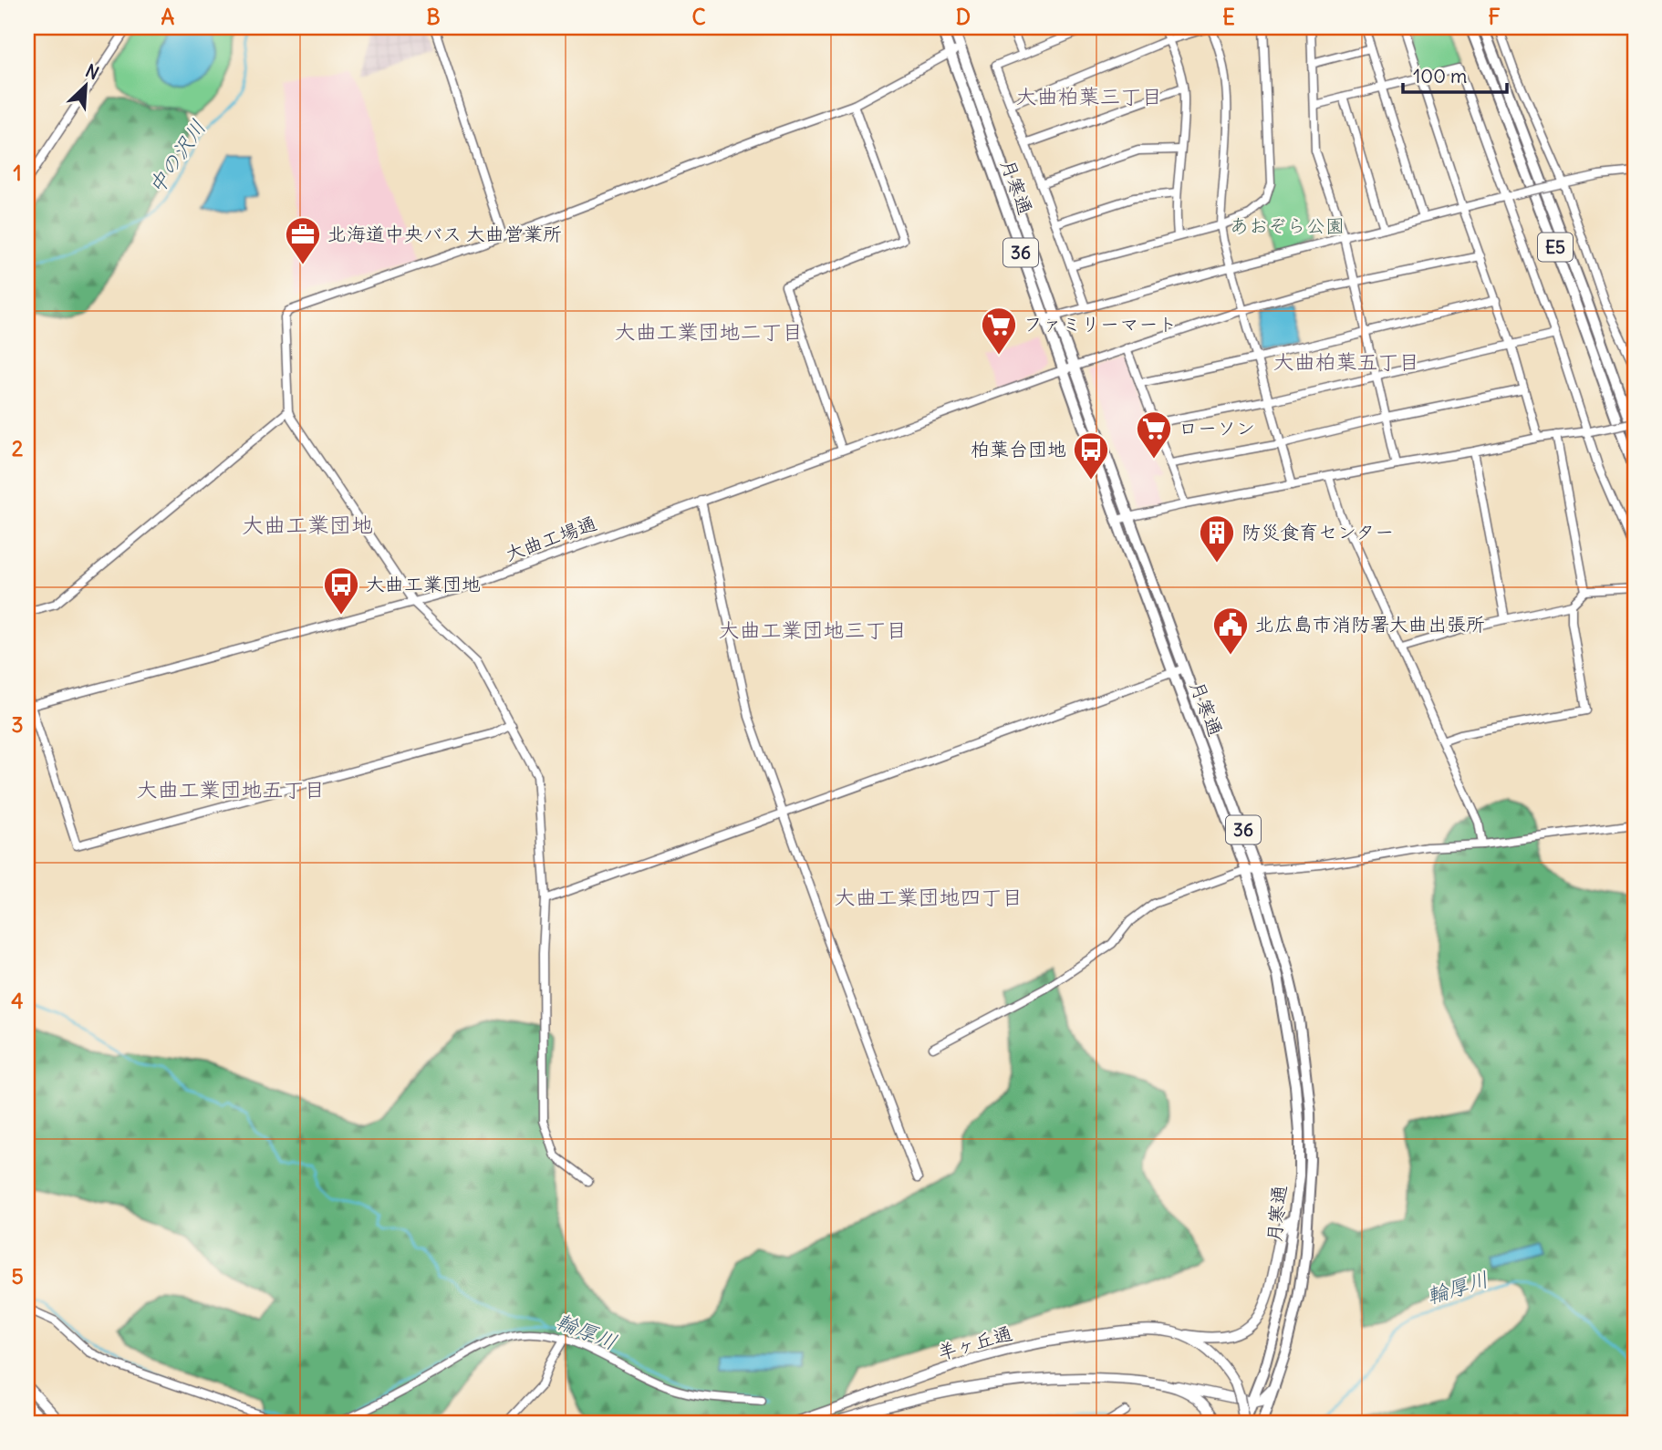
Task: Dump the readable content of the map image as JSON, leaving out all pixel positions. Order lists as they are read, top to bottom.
{
  "streets": {
    "highway": ["月寒通", "E5", "36"],
    "main road": ["羊ヶ丘通"],
    "street": ["大曲工場通"]
  },
  "crossings": [
    ["月寒通", "大曲工場通"],
    ["月寒通", "羊ヶ丘通"]
  ],
  "districts": [
    "大曲柏葉三丁目",
    "大曲工業団地二丁目",
    "大曲柏葉五丁目",
    "大曲工業団地",
    "大曲工業団地三丁目",
    "大曲工業団地五丁目",
    "大曲工業団地四丁目"
  ],
  "water": ["中の沢川", "輪厚川"],
  "parks": ["あおぞら公園"],
  "places": {
    "office": ["北海道中央バス 大曲営業所"],
    "supermarket": ["ファミリーマート", "ローソン"],
    "bus stop": ["柏葉台団地", "大曲工業団地"],
    "building": ["防災食育センター"],
    "public building": ["北広島市消防署大曲出張所"]
  },
  "scale_bar": "100 m",
  "north": "top right",
  "grid": {
    "columns": [
      "A",
      "B",
      "C",
      "D",
      "E",
      "F"
    ],
    "rows": [
      "1",
      "2",
      "3",
      "4",
      "5"
    ]
  }
}
